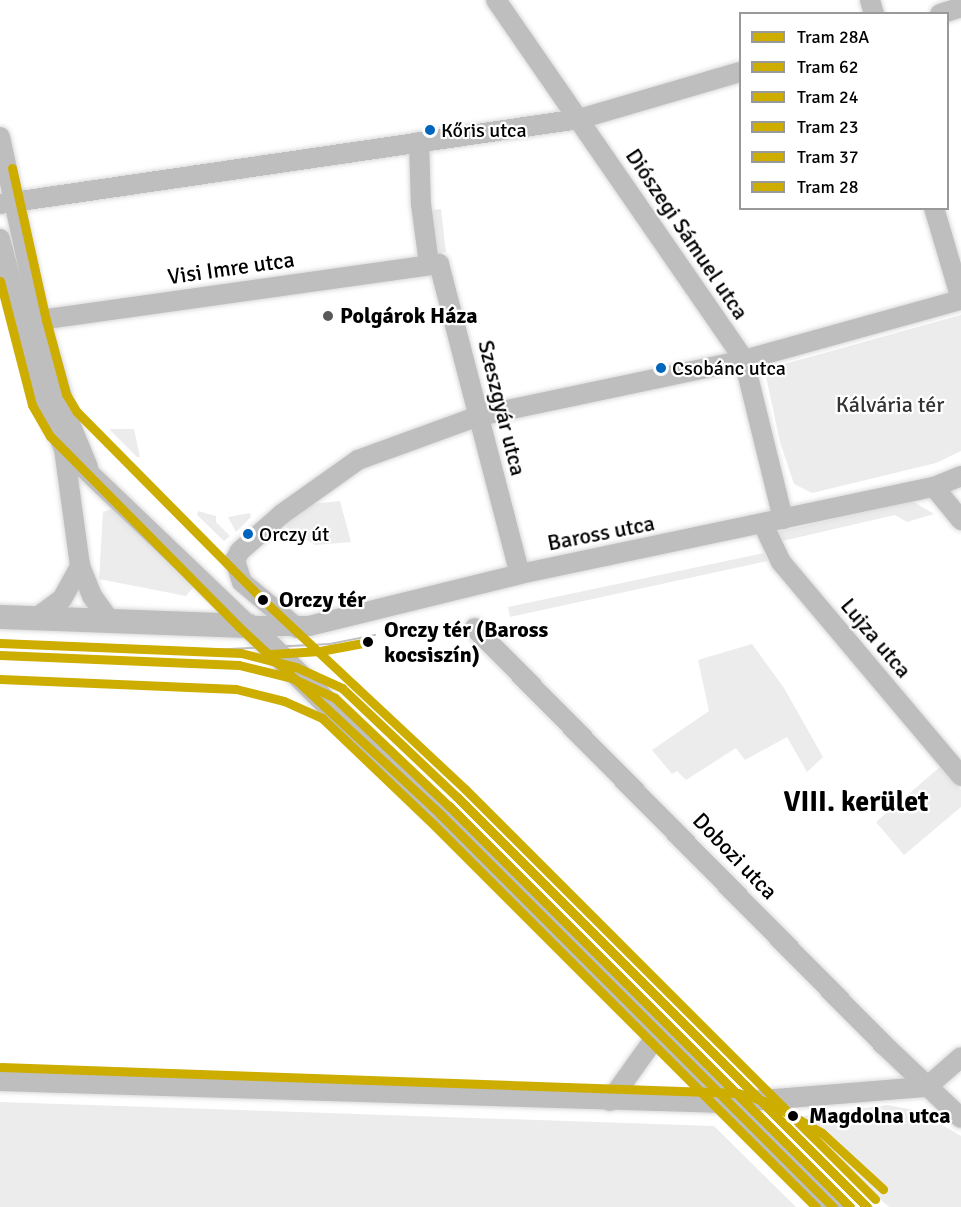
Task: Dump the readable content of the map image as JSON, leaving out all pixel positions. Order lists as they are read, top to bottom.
{
  "streets": {
    "street": [
      "Diószegi Sámuel utca",
      "Visi Imre utca",
      "Szeszgyár utca",
      "Baross utca",
      "Lujza utca",
      "Dobozi utca"
    ]
  },
  "crossings": [
    ["Diószegi Sámuel utca", "Baross utca"],
    ["Visi Imre utca", "Szeszgyár utca"],
    ["Szeszgyár utca", "Baross utca"],
    ["Baross utca", "Lujza utca"]
  ],
  "districts": ["VIII. kerület"],
  "parks": ["Kálvária tér"],
  "places": [
    "Kőris utca",
    "Polgárok Háza",
    "Csobánc utca",
    "Orczy út",
    "Orczy tér",
    "Orczy tér (Baross kocsiszín)",
    "Magdolna utca"
  ],
  "lines": [
    "tram line 24",
    "tram line 23",
    "tram line 28A",
    "tram line 62",
    "tram line 28",
    "tram line 37"
  ],
  "legend": [
    "Tram 28A",
    "Tram 62",
    "Tram 24",
    "Tram 23",
    "Tram 37",
    "Tram 28"
  ]
}
